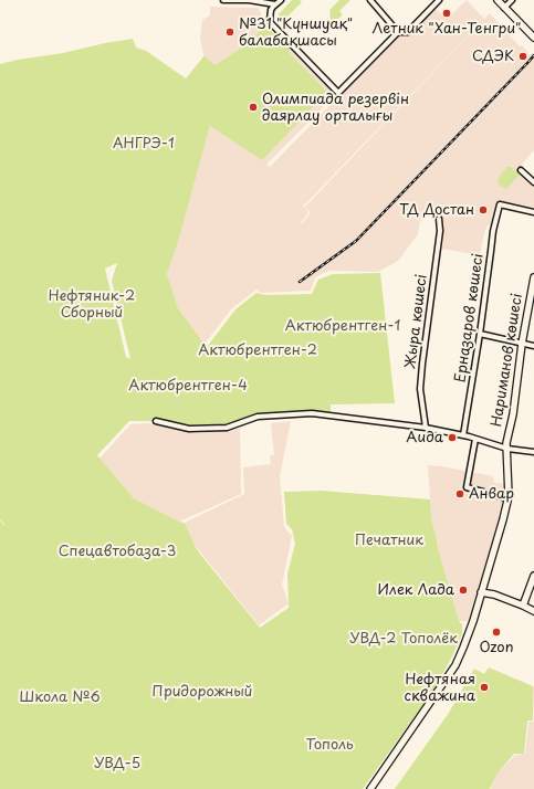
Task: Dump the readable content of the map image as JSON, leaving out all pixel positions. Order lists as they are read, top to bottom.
{
  "streets": {
    "street": ["Ерназаров көшесі", "Жыра көшесі", "Нариманов көшесі"]
  },
  "parks": [
    "АНГРЭ-1",
    "Нефтяник-2 Сборный",
    "Актюбрентген-1",
    "Актюбрентген-2",
    "Актюбрентген-4",
    "Печатник",
    "Спецавтобаза-3",
    "УВД-2 Тополёк",
    "Придорожный",
    "Школа №6",
    "Тополь",
    "УВД-5"
  ],
  "places": [
    "Летник \"Хан-Тенгри\"",
    "№31 \"Күншуақ\" балабақшасы",
    "СДЭК",
    "Олимпиада резервін даярлау орталығы",
    "ТД Достан",
    "Аида",
    "Анвар",
    "Илек Лада",
    "Ozon",
    "Нефтяная скважина"
  ]
}
